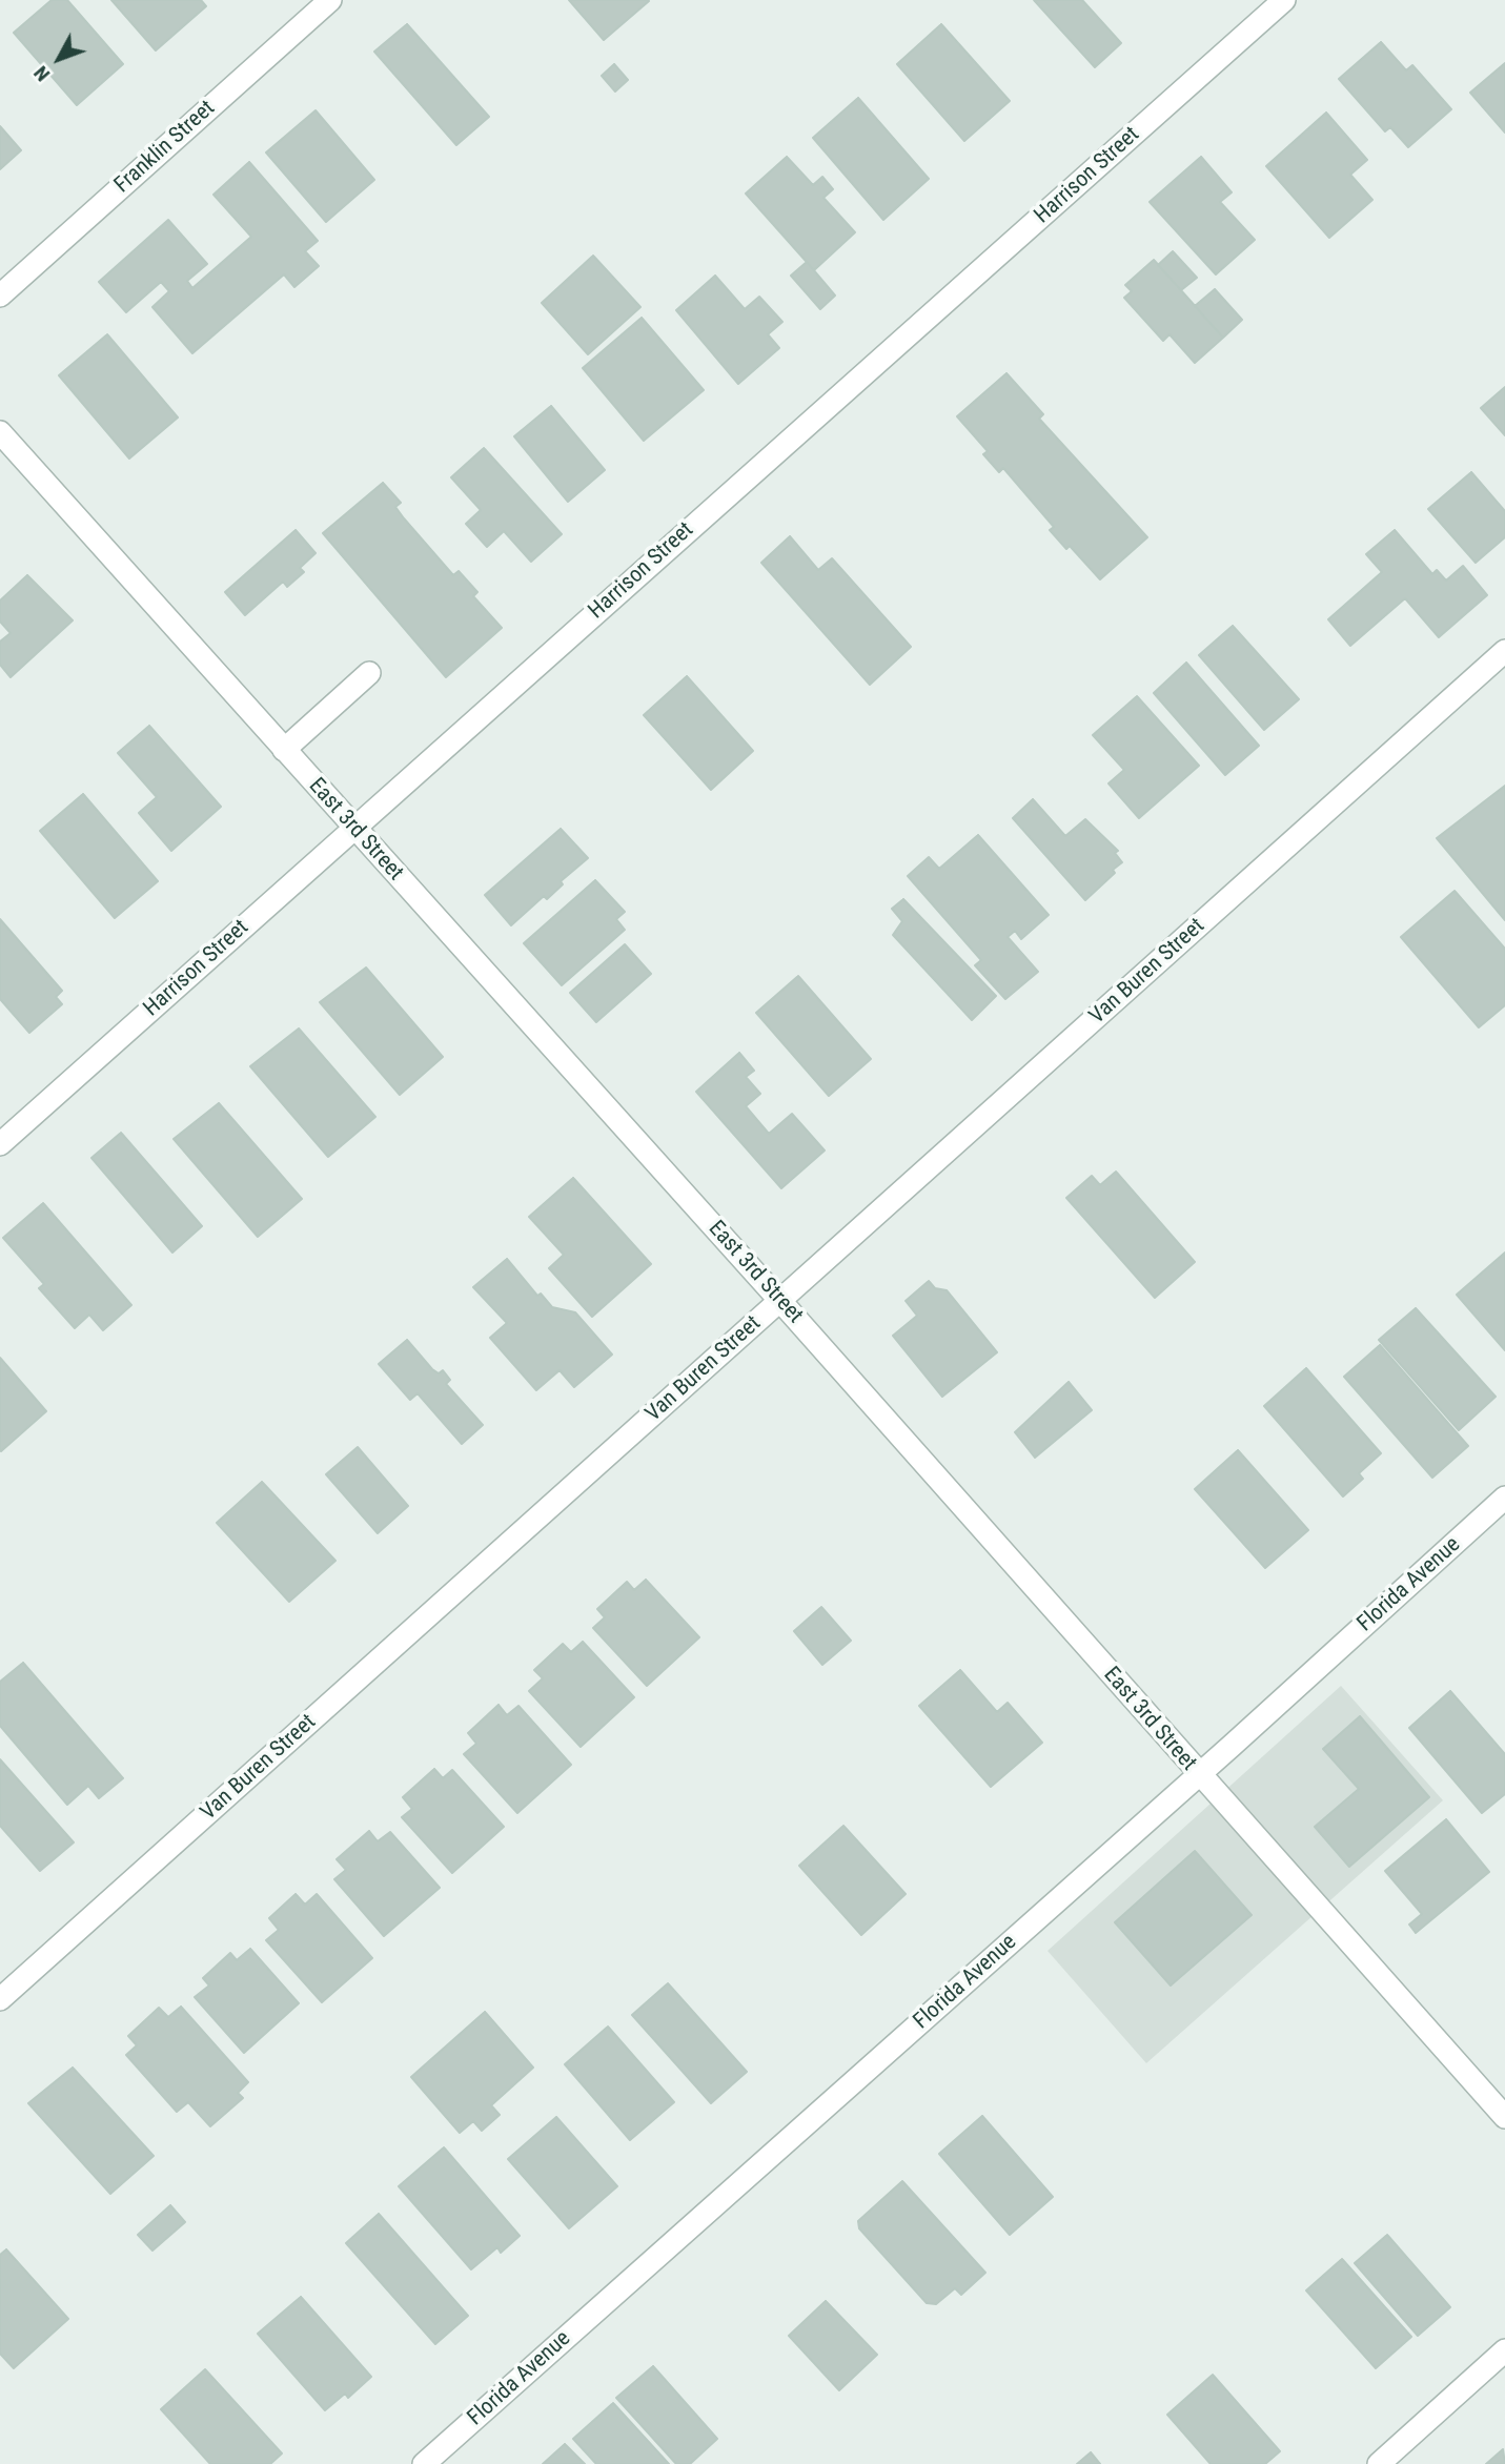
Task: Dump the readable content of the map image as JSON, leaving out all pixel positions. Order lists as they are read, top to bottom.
{
  "streets": {
    "street": [
      "Franklin Street",
      "Harrison Street",
      "East 3rd Street",
      "Van Buren Street",
      "Florida Avenue"
    ]
  },
  "crossings": [
    ["Harrison Street", "East 3rd Street"],
    ["East 3rd Street", "Van Buren Street"],
    ["East 3rd Street", "Florida Avenue"]
  ],
  "north": "bottom left"
}
